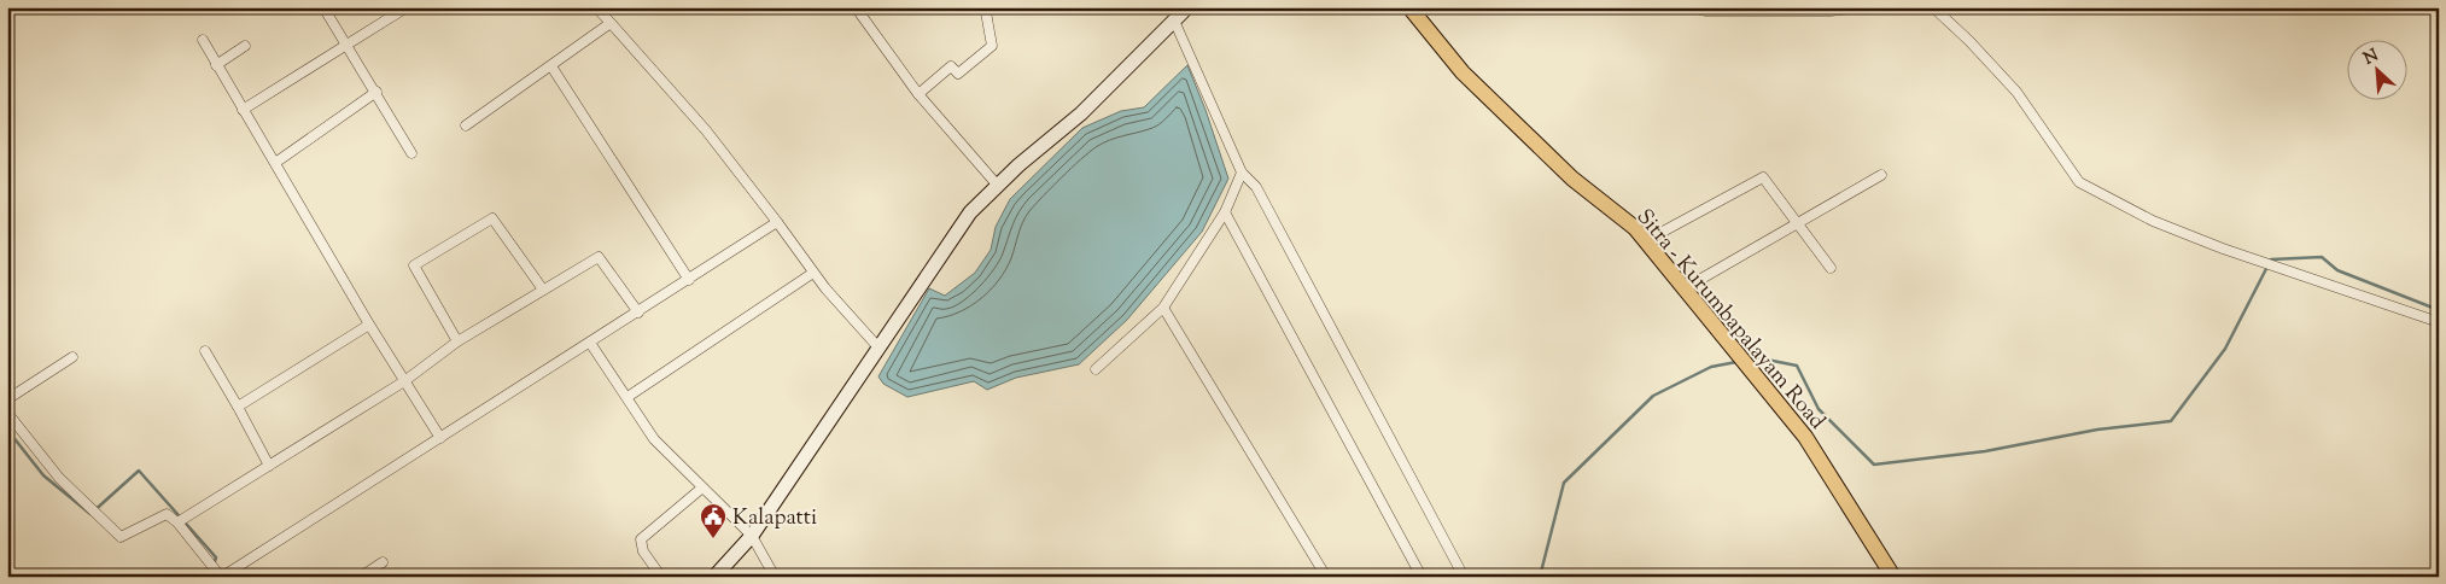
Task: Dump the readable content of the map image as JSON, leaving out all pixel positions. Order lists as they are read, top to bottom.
{
  "streets": {
    "main road": ["Sitra - Kurumbapalayam Road"]
  },
  "places": {
    "public building": ["Kalapatti"]
  },
  "north": "top left"
}
